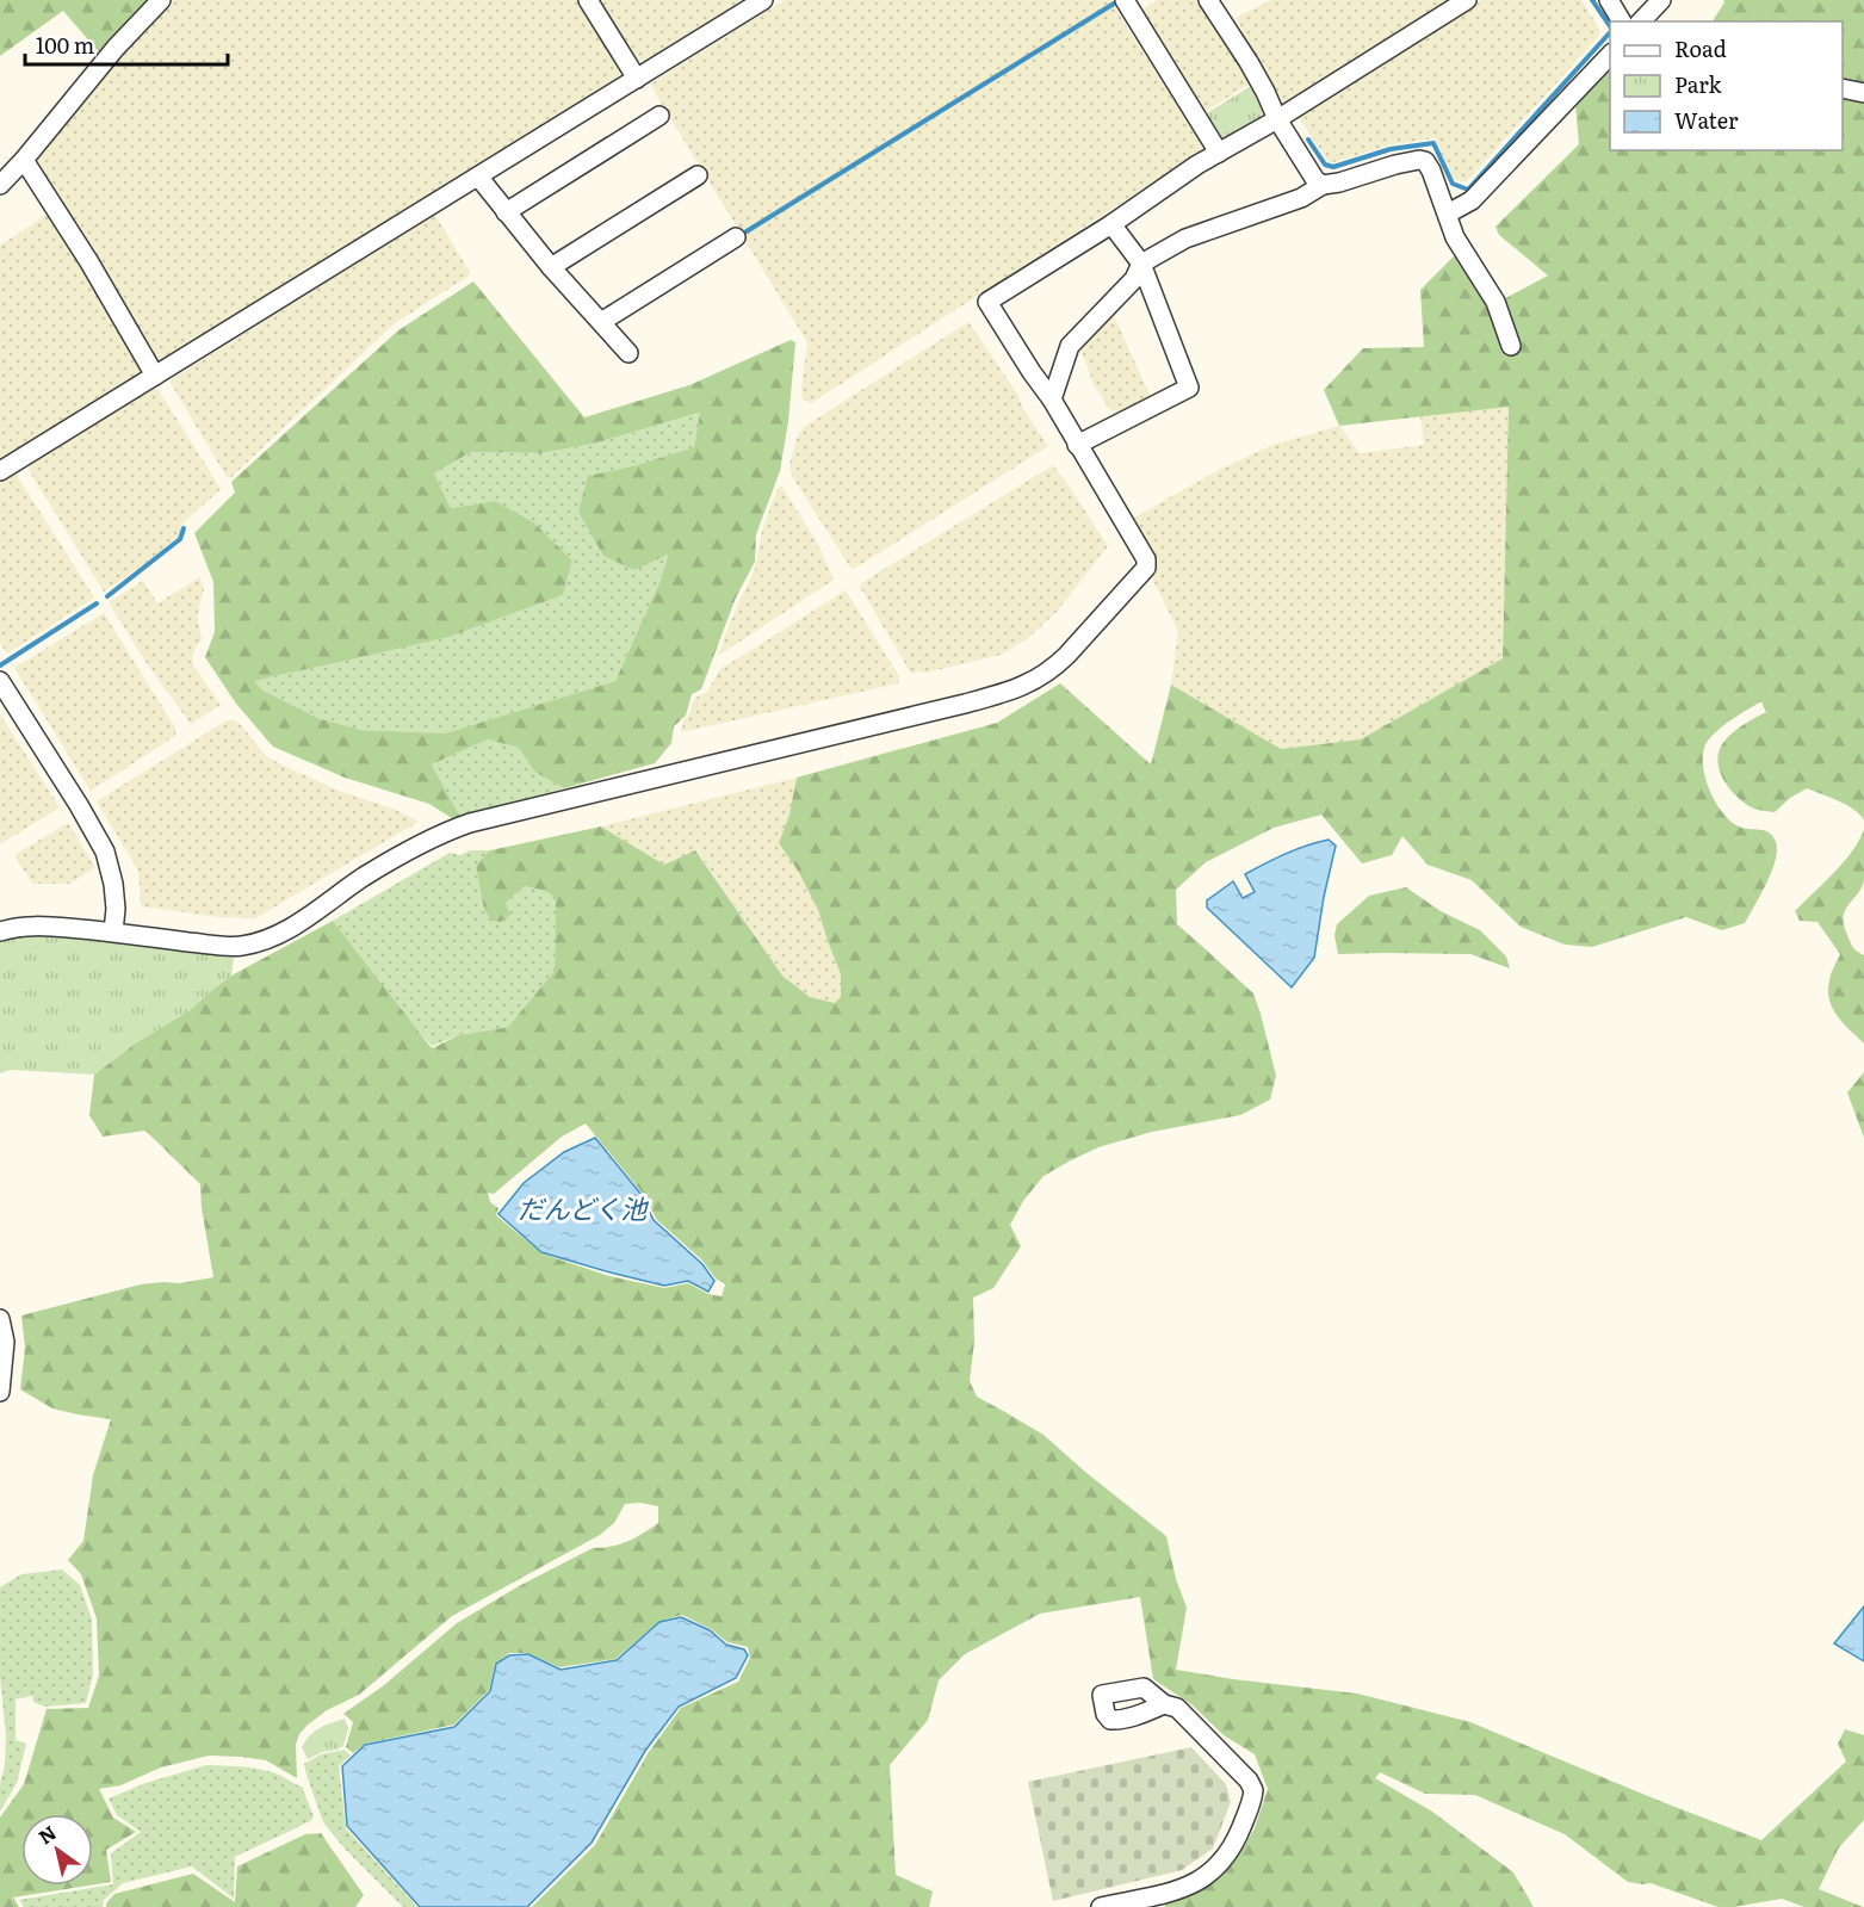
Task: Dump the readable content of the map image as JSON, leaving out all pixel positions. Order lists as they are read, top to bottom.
{
  "water": ["だんどく池"],
  "legend": ["Road", "Park", "Water"],
  "scale_bar": "100 m",
  "north": "top left"
}
